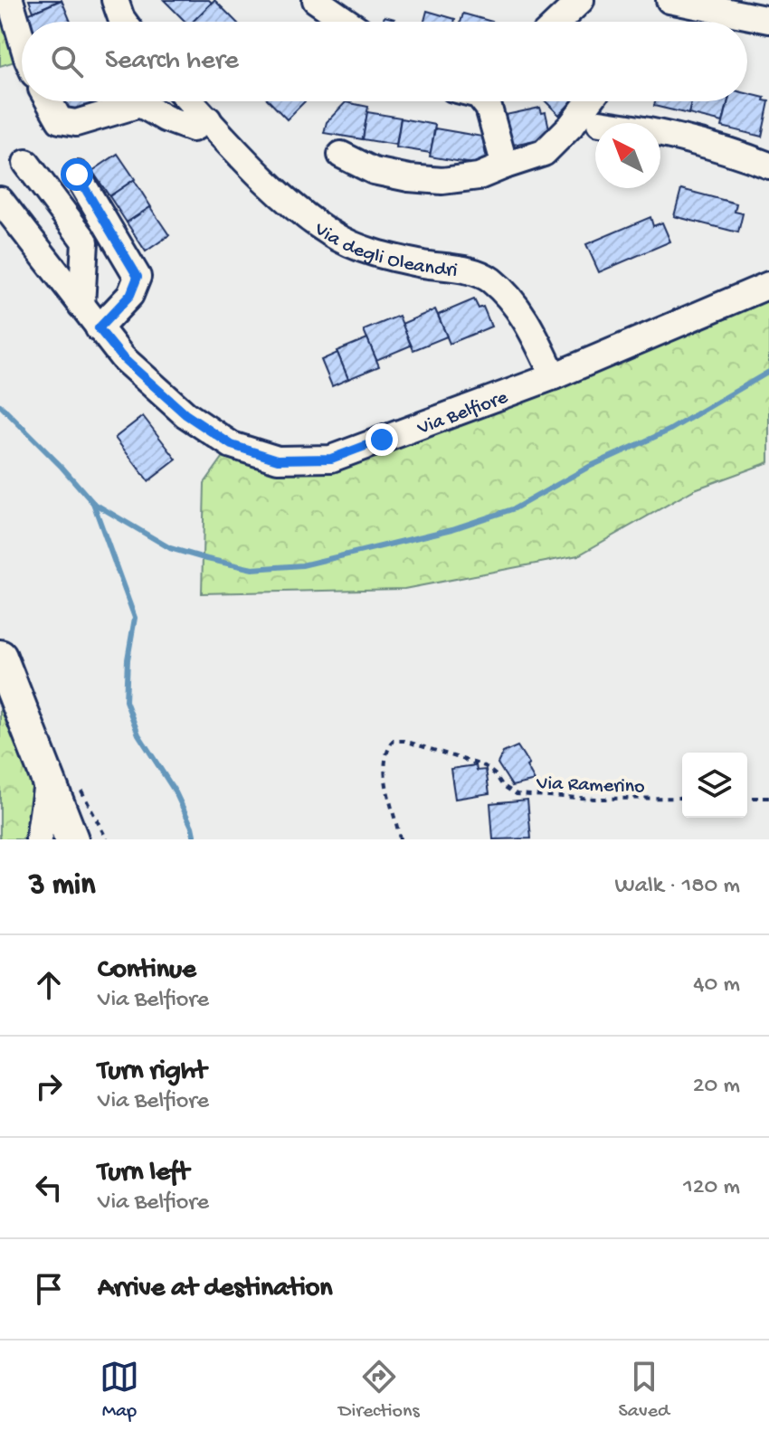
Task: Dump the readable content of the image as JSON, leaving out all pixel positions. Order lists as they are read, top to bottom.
{
  "streets": {
    "street": ["Via degli Oleandri", "Via Belfiore"],
    "path": ["Via Ramerino"]
  },
  "crossings": [
    ["Via degli Oleandri", "Via Belfiore"]
  ],
  "north": "top left",
  "page": {
    "search": "Search here",
    "heading": ["3 min", "Walk · 180 m"],
    "list": [
      ["Continue", "Via Belfiore", "40 m"],
      ["Turn right", "Via Belfiore", "20 m"],
      ["Turn left", "Via Belfiore", "120 m"],
      "Arrive at destination"
    ],
    "nav": ["Map", "Directions", "Saved"]
  }
}
